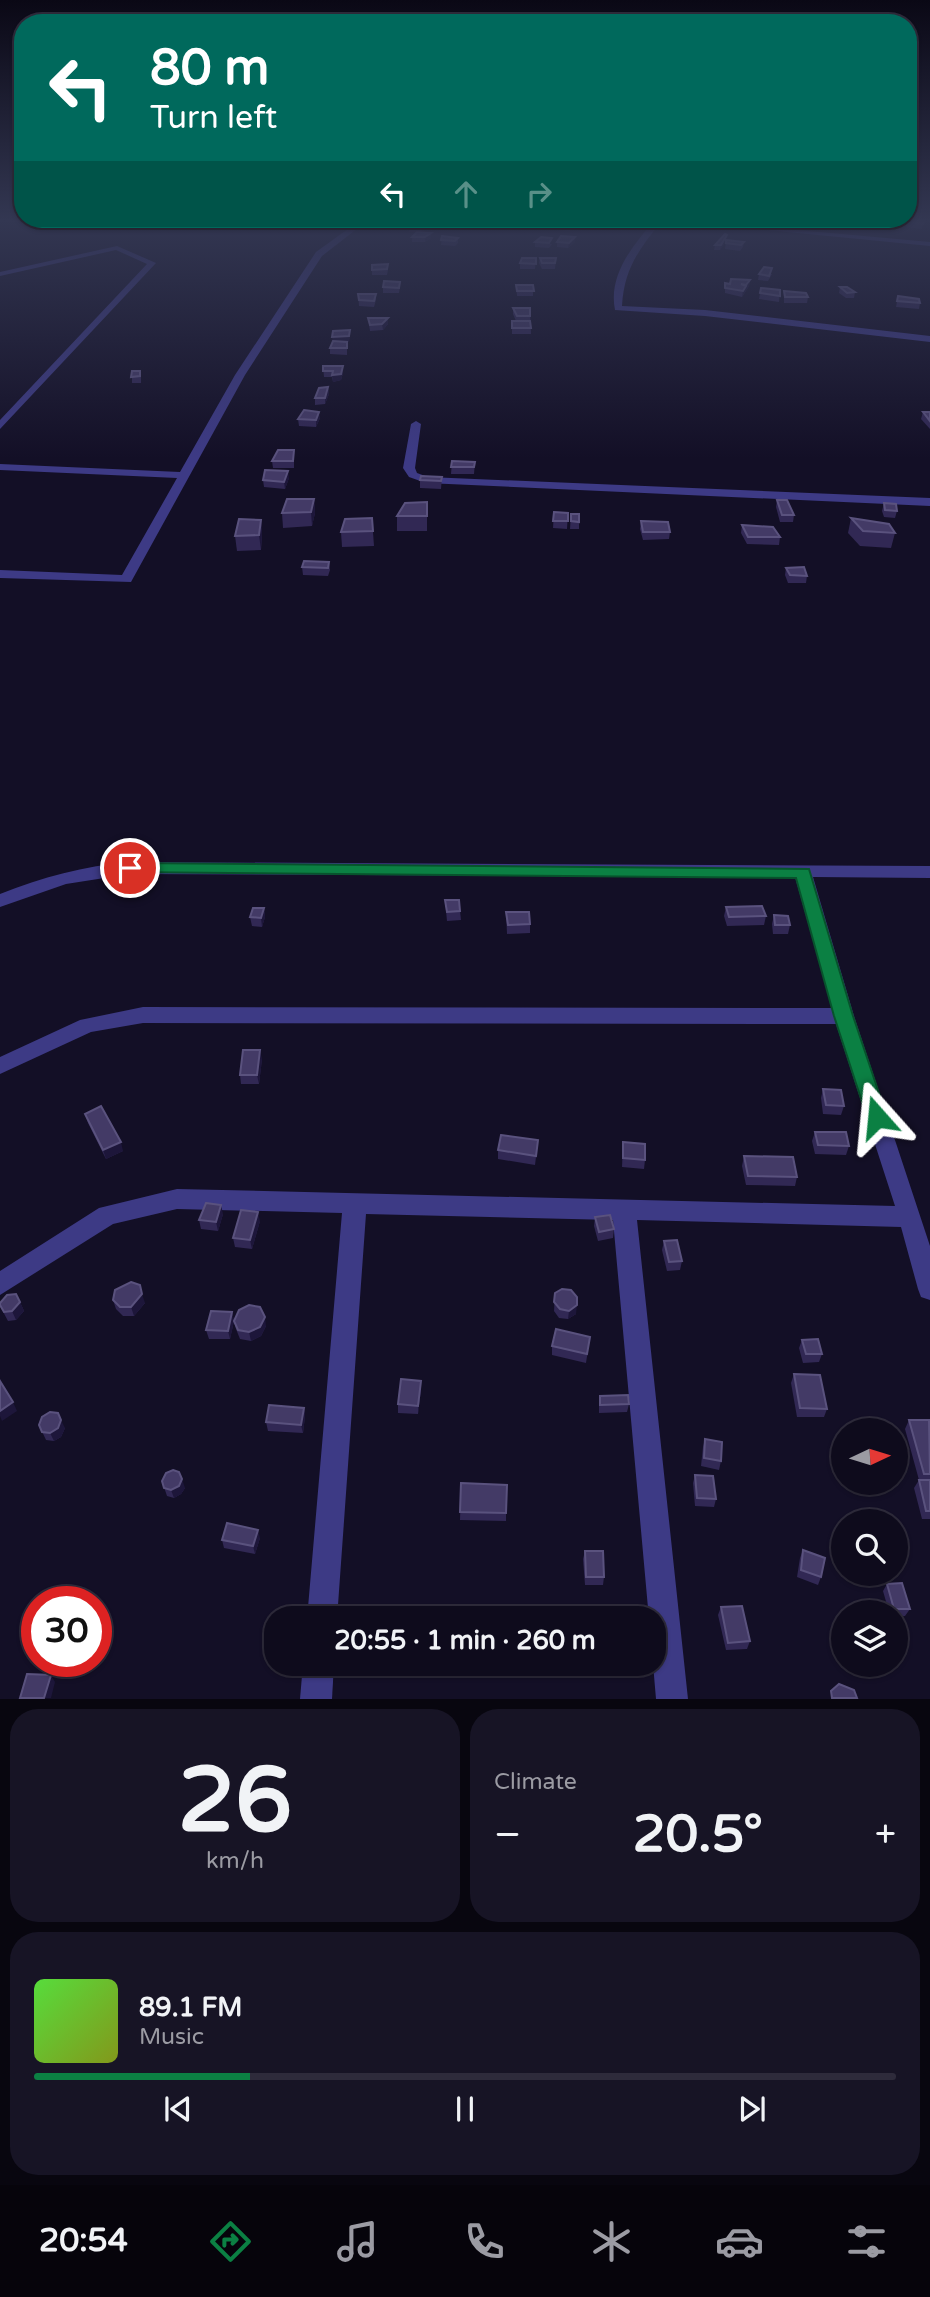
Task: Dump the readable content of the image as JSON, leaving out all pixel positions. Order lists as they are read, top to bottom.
{
  "north": "right",
  "page": {
    "turn": ["80 m", "Turn left"],
    "limit": "30",
    "trip": "20:55 · 1 min · 260 m",
    "tile": [
      ["26", "km/h"],
      "Climate"
    ],
    "heat": ["−", "20.5°", "+"],
    "song": ["89.1 FM", "Music"],
    "tabs": "20:54"
  }
}
